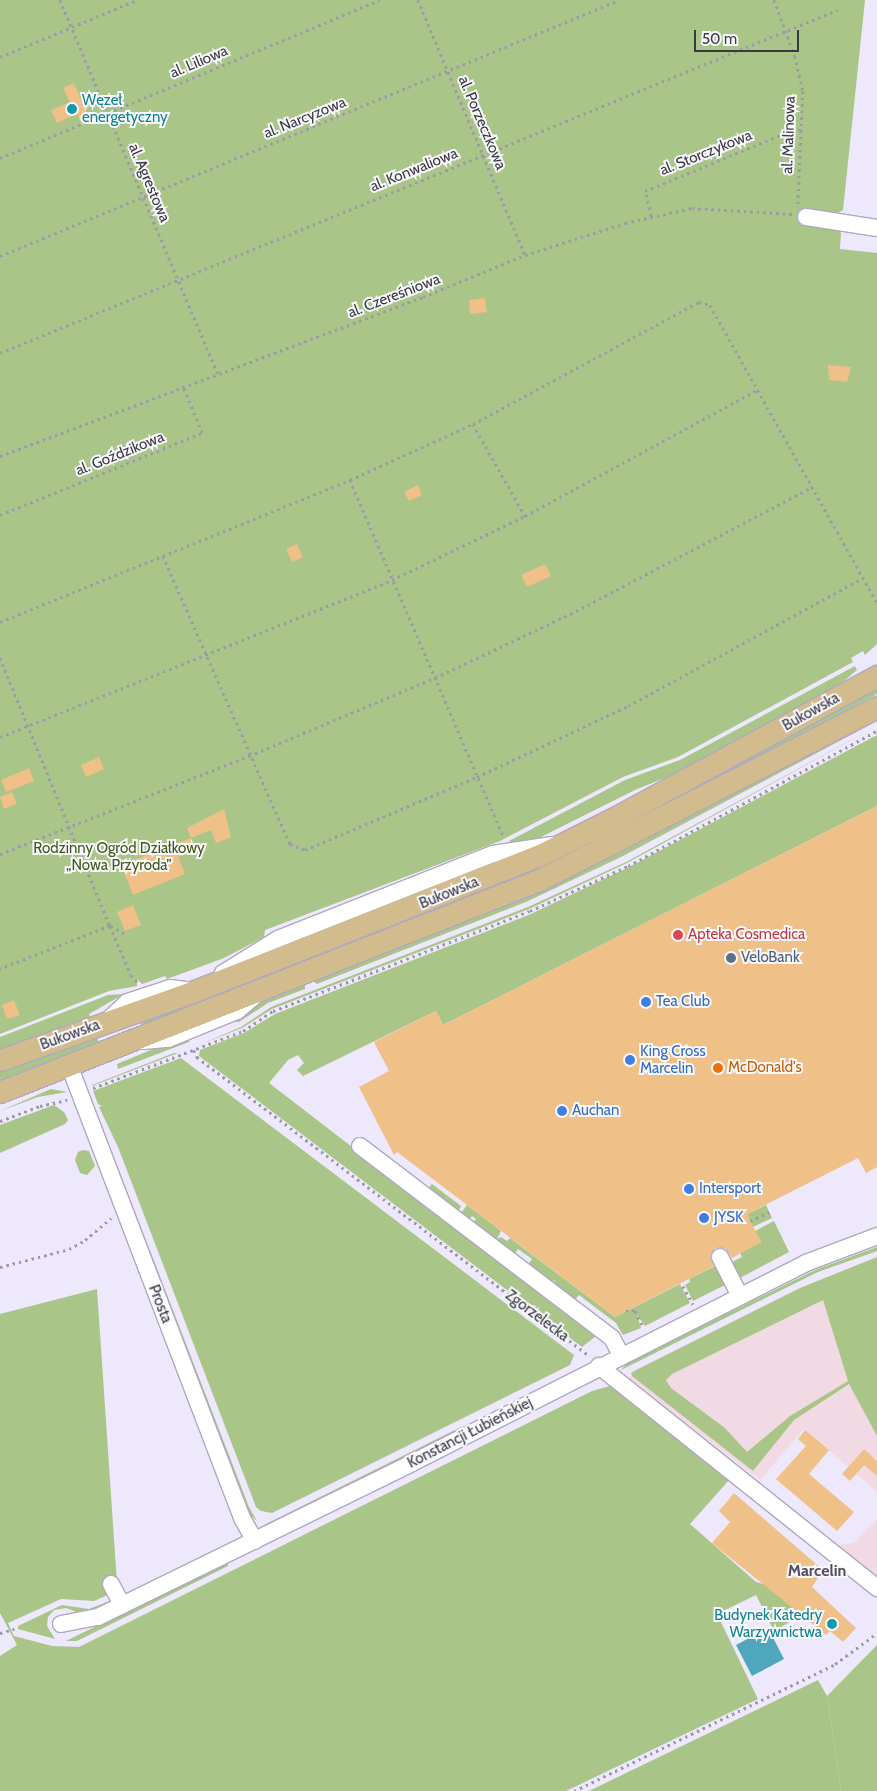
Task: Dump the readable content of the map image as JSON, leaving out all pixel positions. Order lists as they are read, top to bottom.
{
  "streets": {
    "main road": ["Bukowska"],
    "street": ["Prosta", "Konstancji Łubieńskiej"],
    "path": [
      "al. Liliowa",
      "al. Narcyzowa",
      "al. Porzeczkowa",
      "al. Malinowa",
      "al. Storczykowa",
      "al. Konwaliowa",
      "al. Agrestowa",
      "al. Czereśniowa",
      "al. Goździkowa",
      "Zgorzelecka"
    ]
  },
  "crossings": [
    ["al. Liliowa", "al. Agrestowa"],
    ["al. Narcyzowa", "al. Porzeczkowa"],
    ["al. Narcyzowa", "al. Agrestowa"],
    ["al. Porzeczkowa", "al. Konwaliowa"],
    ["al. Porzeczkowa", "al. Czereśniowa"],
    ["al. Malinowa", "al. Storczykowa"],
    ["al. Malinowa", "al. Konwaliowa"],
    ["al. Malinowa", "al. Czereśniowa"],
    ["al. Storczykowa", "al. Czereśniowa"],
    ["al. Konwaliowa", "al. Agrestowa"],
    ["al. Agrestowa", "al. Czereśniowa"],
    ["al. Czereśniowa", "al. Goździkowa"],
    ["Bukowska", "Prosta"],
    ["Prosta", "Konstancji Łubieńskiej"],
    ["Zgorzelecka", "Konstancji Łubieńskiej"]
  ],
  "districts": ["Marcelin"],
  "parks": ["Rodzinny Ogród Działkowy „Nowa Przyroda”"],
  "places": [
    "Węzeł energetyczny",
    "Apteka Cosmedica",
    "VeloBank",
    "Tea Club",
    "King Cross Marcelin",
    "McDonald's",
    "Auchan",
    "Intersport",
    "JYSK",
    "Budynek Katedry Warzywnictwa"
  ],
  "scale_bar": "50 m"
}
